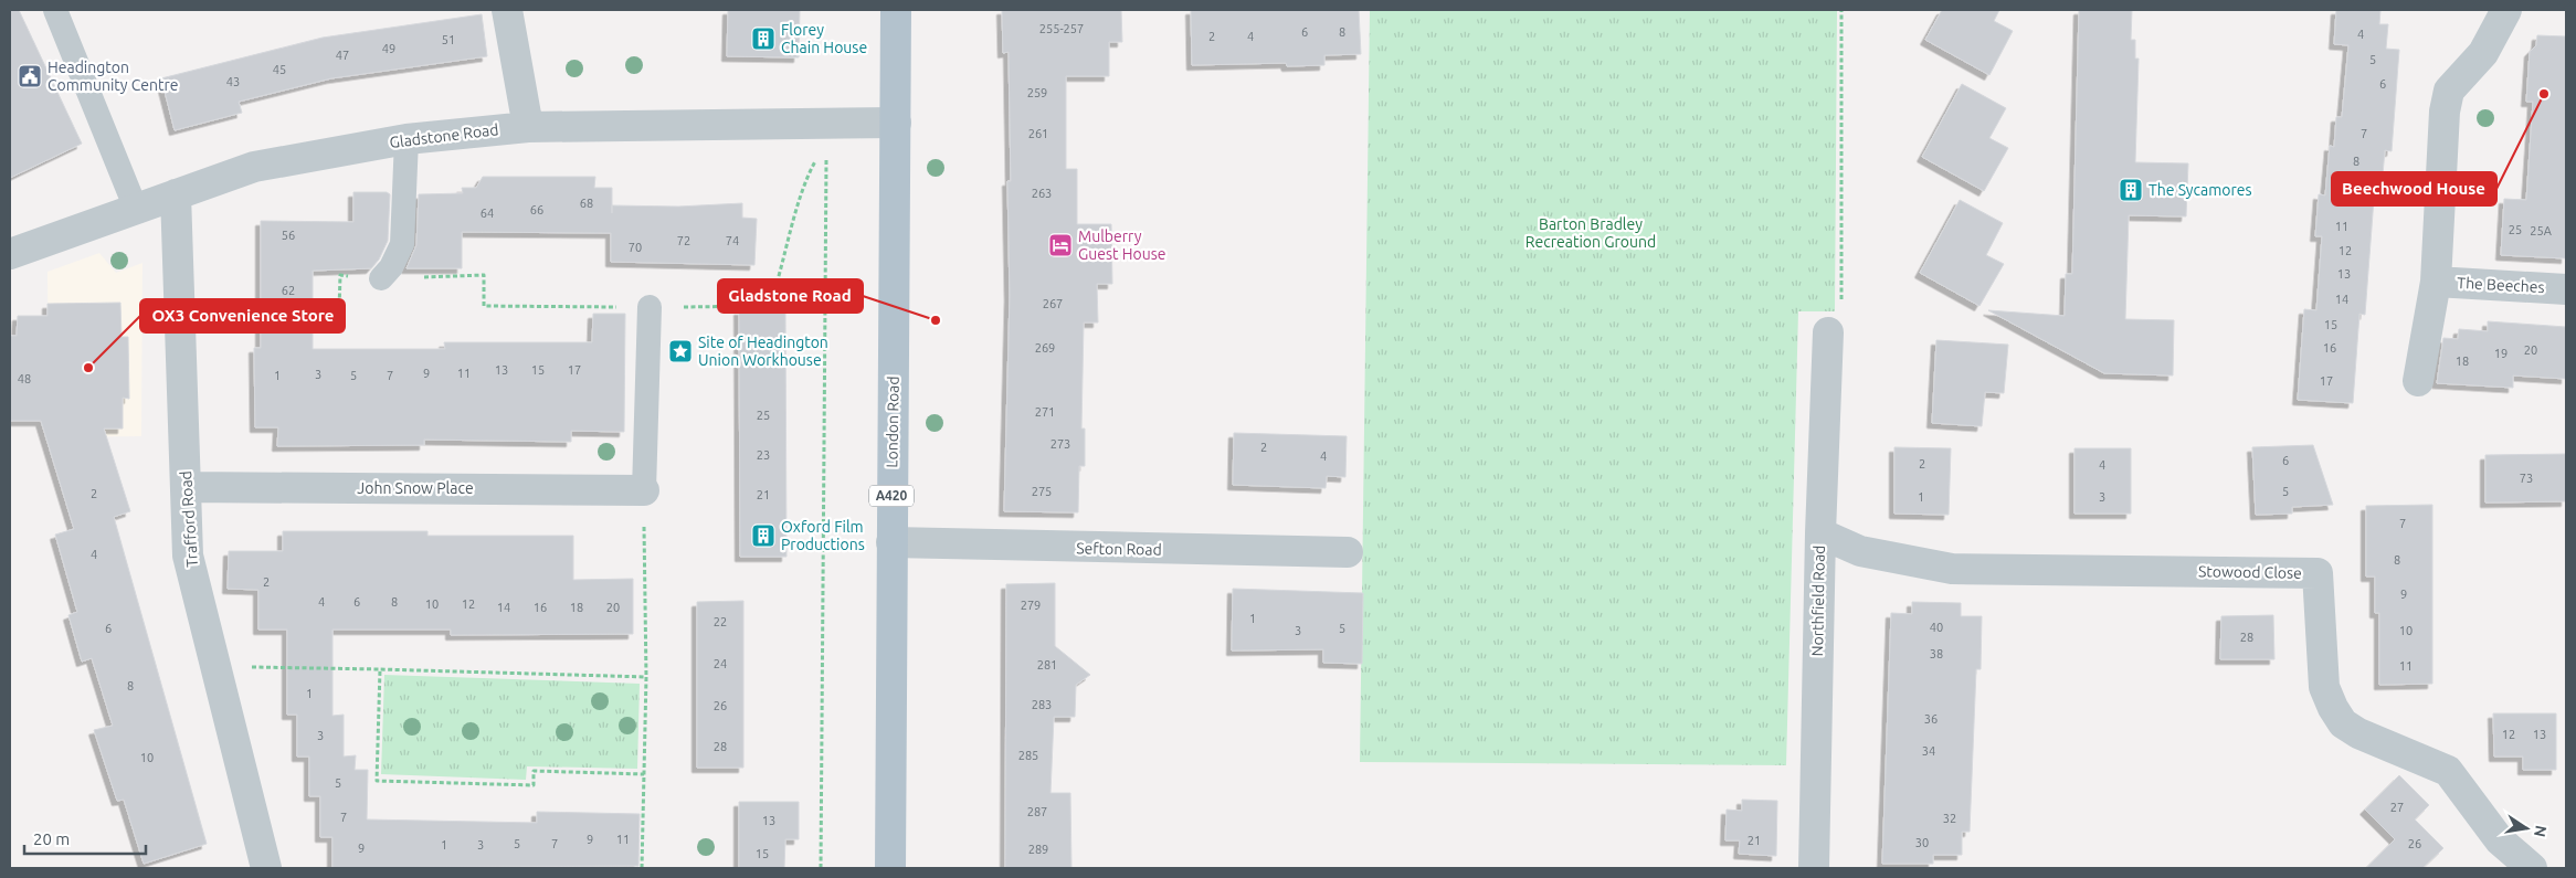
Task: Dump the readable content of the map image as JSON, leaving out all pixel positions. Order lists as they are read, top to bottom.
{
  "streets": {
    "main road": ["London Road", "A420"],
    "street": [
      "Gladstone Road",
      "The Beeches",
      "John Snow Place",
      "Trafford Road",
      "Sefton Road",
      "Stowood Close",
      "Northfield Road"
    ]
  },
  "crossings": [
    ["Gladstone Road", "London Road"],
    ["Gladstone Road", "Trafford Road"],
    ["London Road", "Sefton Road"],
    ["John Snow Place", "Trafford Road"],
    ["Stowood Close", "Northfield Road"]
  ],
  "parks": ["Barton Bradley Recreation Ground"],
  "places": {
    "building": ["Florey Chain House", "The Sycamores", "Oxford Film Productions"],
    "public building": ["Headington Community Centre"],
    "other": ["Beechwood House", "Gladstone Road", "OX3 Convenience Store"],
    "hotel": ["Mulberry Guest House"],
    "place": ["Site of Headington Union Workhouse"]
  },
  "house_numbers": [
    "255-257",
    "6",
    "8",
    "4",
    "2",
    "4",
    "51",
    "49",
    "47",
    "5",
    "45",
    "43",
    "6",
    "259",
    "261",
    "7",
    "8",
    "263",
    "68",
    "66",
    "64",
    "11",
    "25",
    "25A",
    "56",
    "72",
    "74",
    "70",
    "12",
    "13",
    "62",
    "14",
    "267",
    "15",
    "269",
    "16",
    "20",
    "19",
    "18",
    "13",
    "15",
    "17",
    "9",
    "11",
    "3",
    "1",
    "5",
    "7",
    "48",
    "17",
    "271",
    "25",
    "273",
    "2",
    "23",
    "4",
    "6",
    "2",
    "4",
    "73",
    "275",
    "5",
    "2",
    "21",
    "1",
    "3",
    "7",
    "4",
    "8",
    "2",
    "9",
    "4",
    "6",
    "8",
    "10",
    "12",
    "279",
    "14",
    "16",
    "18",
    "20",
    "1",
    "22",
    "40",
    "6",
    "5",
    "3",
    "10",
    "28",
    "38",
    "24",
    "281",
    "11",
    "8",
    "1",
    "283",
    "26",
    "36",
    "12",
    "13",
    "3",
    "28",
    "34",
    "285",
    "10",
    "5",
    "27",
    "287",
    "7",
    "32",
    "13",
    "9",
    "11",
    "21",
    "30",
    "5",
    "7",
    "26",
    "1",
    "3",
    "9",
    "289",
    "15"
  ],
  "scale_bar": "20 m",
  "north": "right"
}
